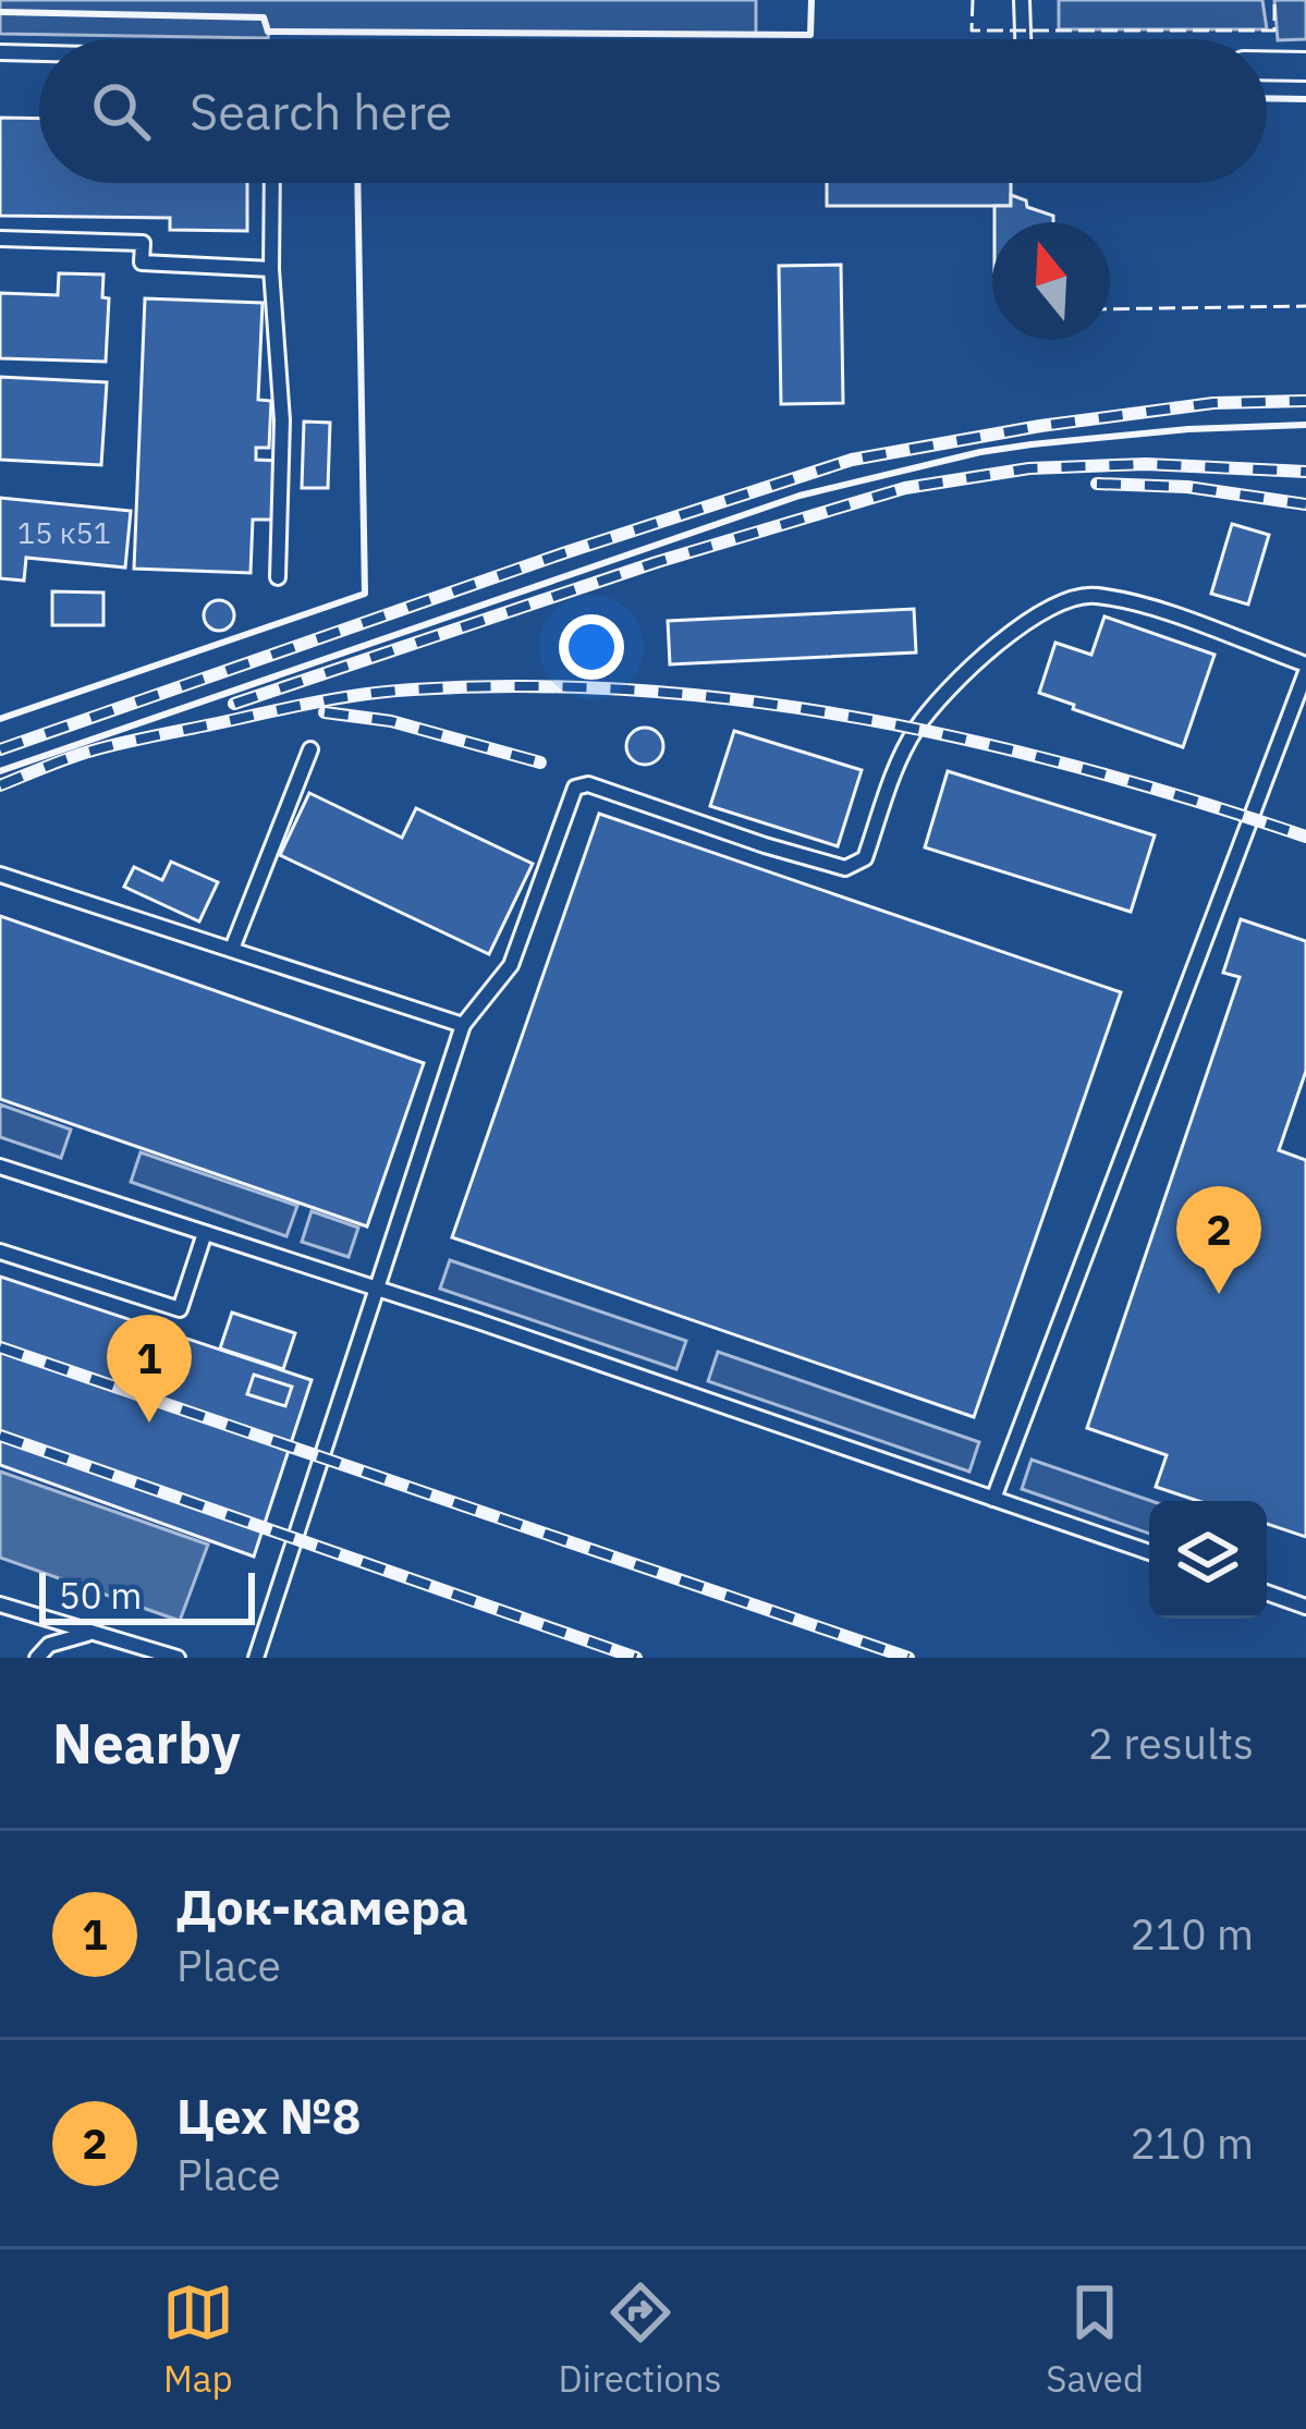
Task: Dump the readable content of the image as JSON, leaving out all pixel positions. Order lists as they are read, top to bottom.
{
  "house_numbers": ["15 к51"],
  "scale_bar": "50 m",
  "north": "top",
  "page": {
    "search": "Search here",
    "pins": ["2", "1"],
    "scale": "50 m",
    "heading": ["Nearby", "2 results"],
    "list": [
      {
        "mark": "1",
        "name": "Док-камера",
        "note": "Place",
        "value": "210 m"
      },
      {
        "mark": "2",
        "name": "Цех №8",
        "note": "Place",
        "value": "210 m"
      }
    ],
    "nav": ["Map", "Directions", "Saved"]
  }
}
